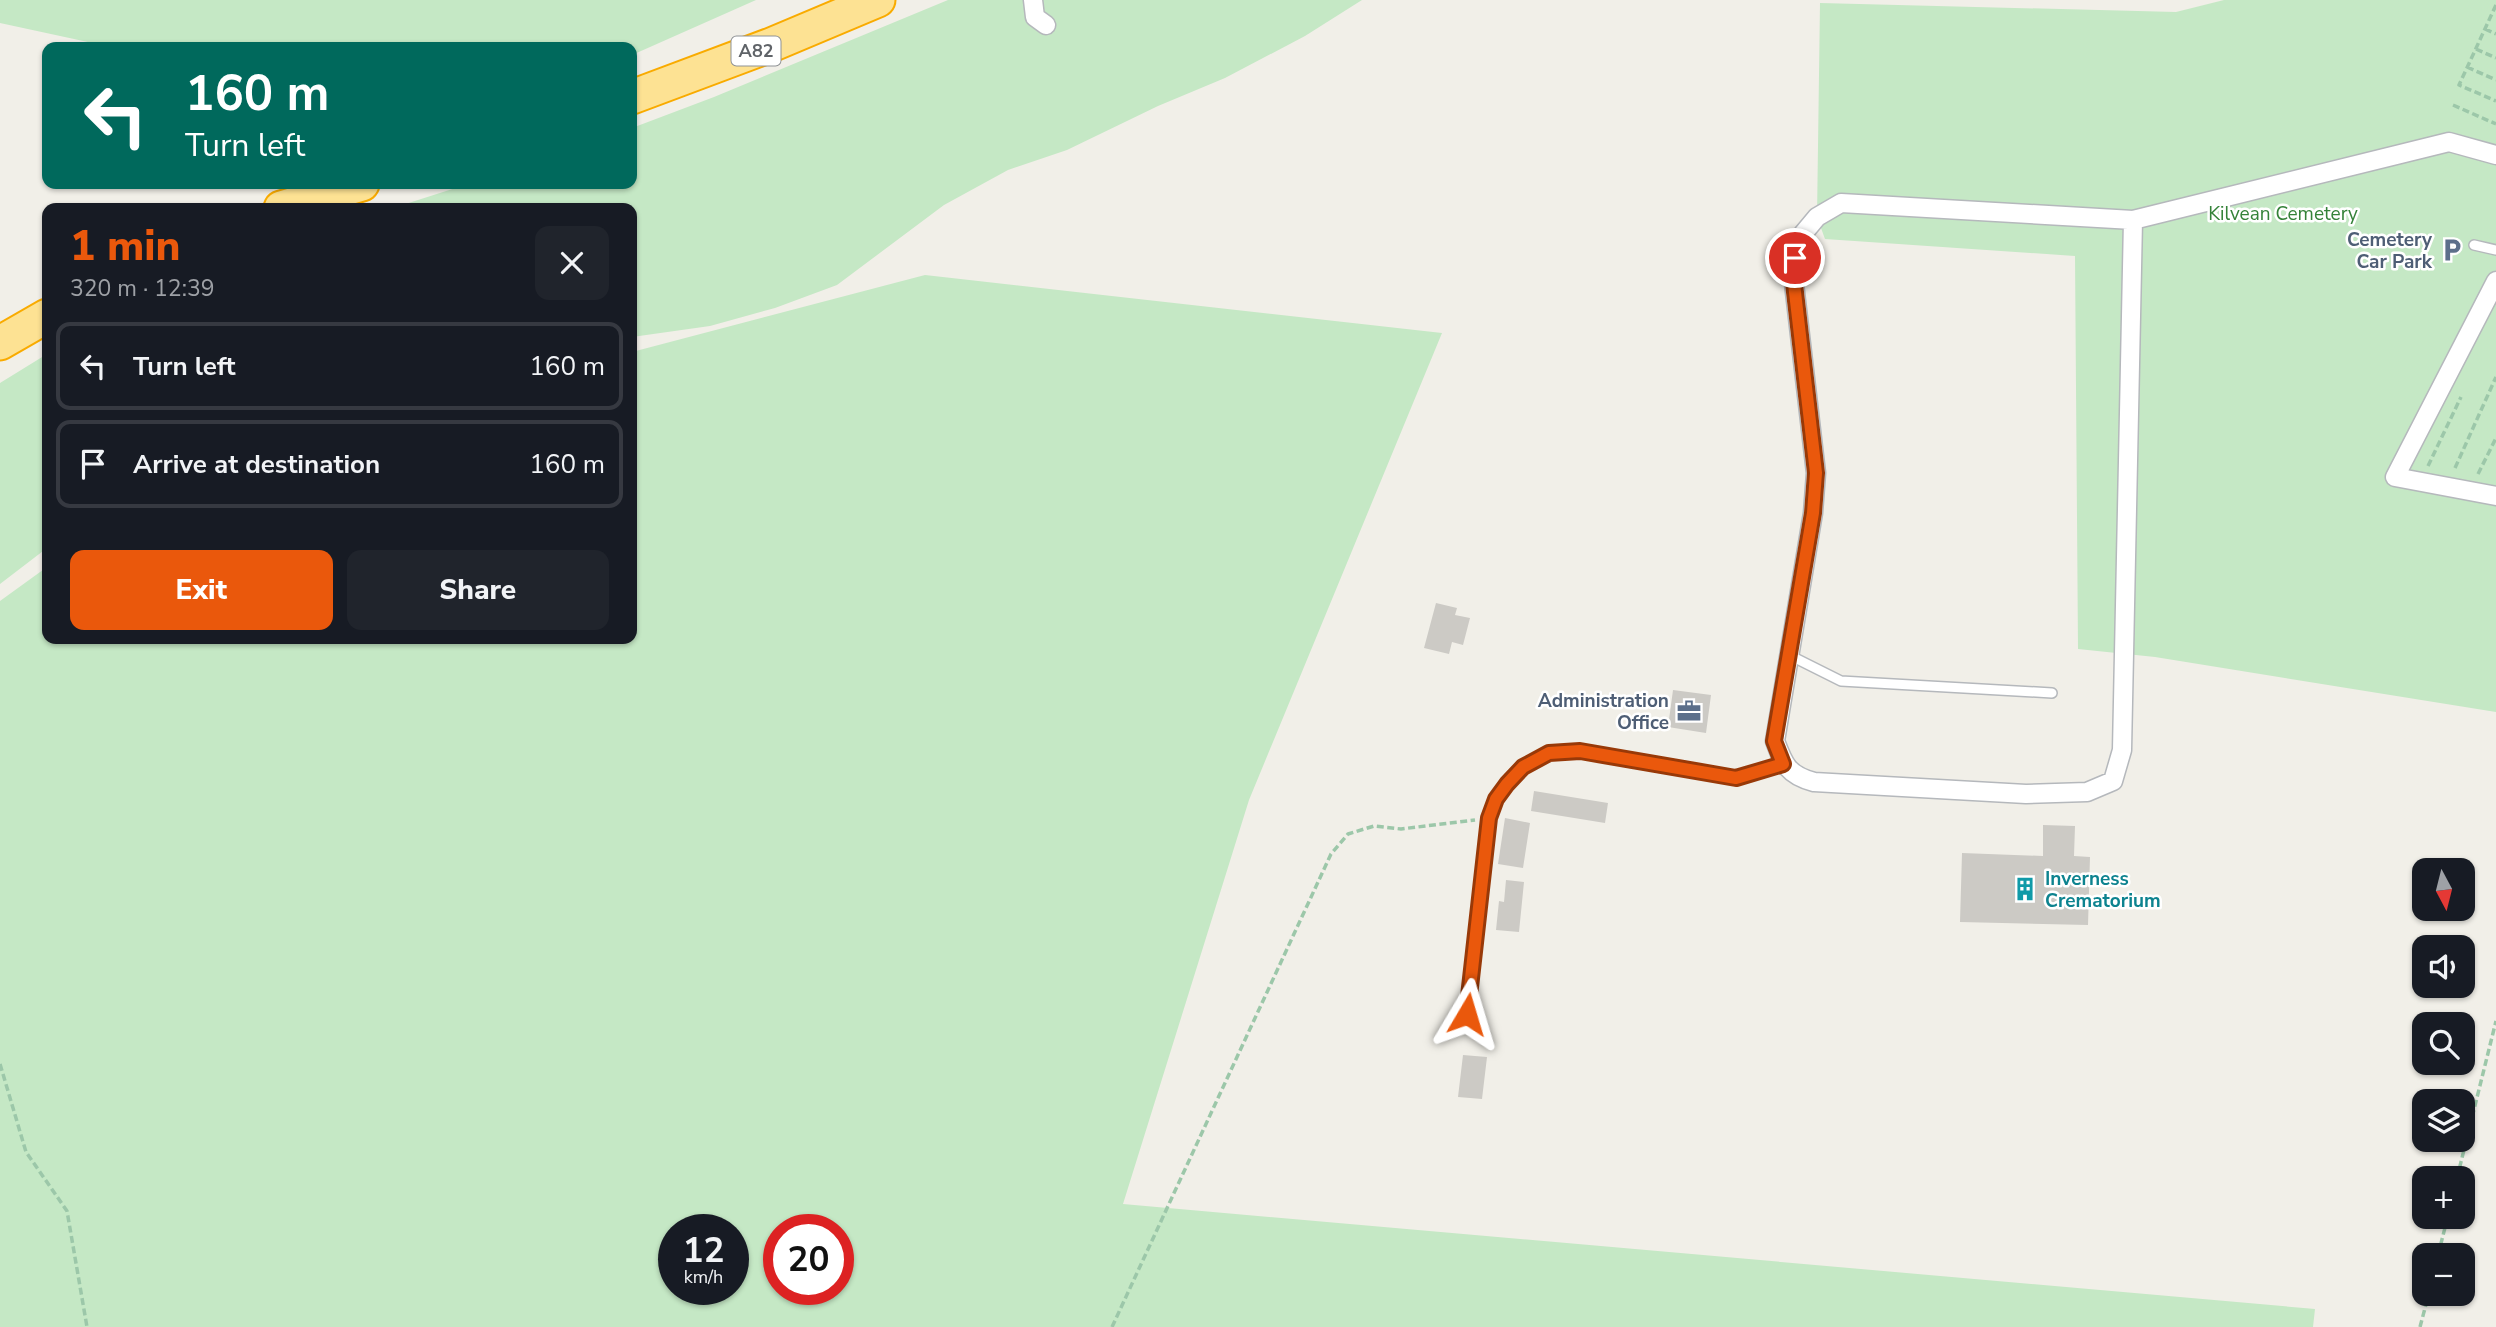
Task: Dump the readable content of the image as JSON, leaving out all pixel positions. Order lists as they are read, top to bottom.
{
  "streets": {
    "highway": ["A82"]
  },
  "parks": ["Kilvean Cemetery"],
  "places": {
    "parking": ["Cemetery Car Park"],
    "office": ["Administration Office"],
    "building": ["Inverness Crematorium"]
  },
  "north": "bottom",
  "page": {
    "turn": ["160 m", "Turn left"],
    "heading": ["1 min", "320 m · 12:39"],
    "list": [
      {
        "name": "Turn left",
        "value": "160 m"
      },
      {
        "name": "Arrive at destination",
        "value": "160 m"
      }
    ],
    "buttons": ["Exit", "Share"],
    "map_buttons": ["+", "−"],
    "speed": "12 km/h",
    "limit": "20"
  }
}
